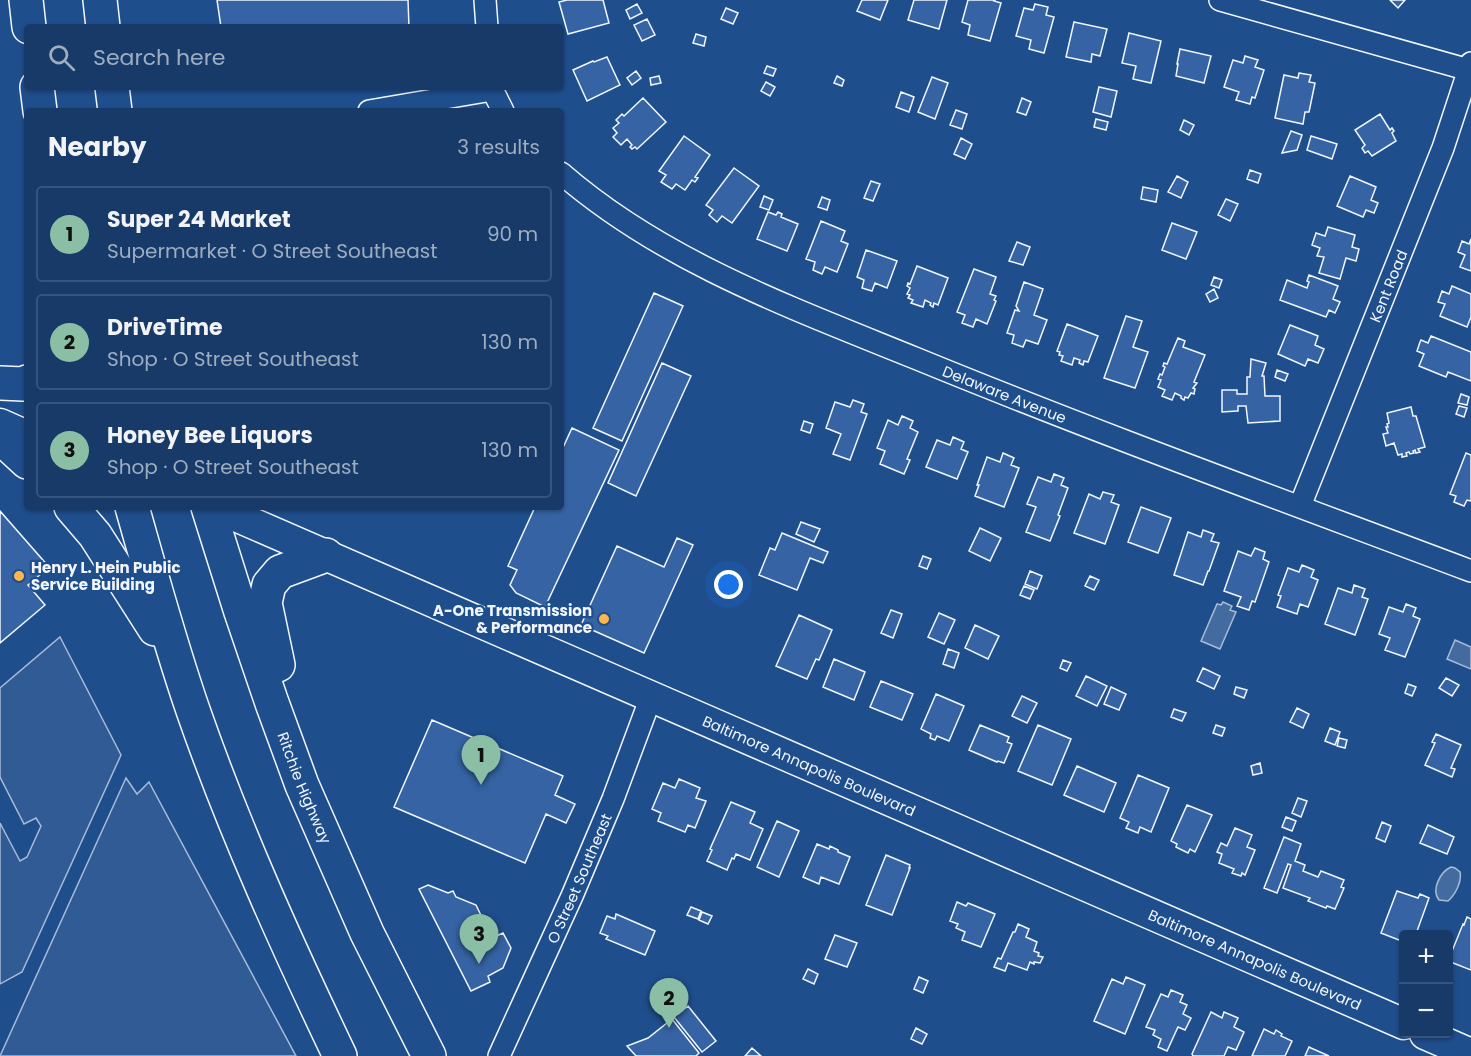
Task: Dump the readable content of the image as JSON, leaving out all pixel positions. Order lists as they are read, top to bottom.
{
  "streets": {
    "main road": ["Baltimore Annapolis Boulevard", "Ritchie Highway"],
    "street": ["Kent Road", "Delaware Avenue", "O Street Southeast"]
  },
  "crossings": [
    ["Kent Road", "Delaware Avenue"],
    ["Baltimore Annapolis Boulevard", "O Street Southeast"]
  ],
  "places": ["Henry L. Hein Public Service Building", "A-One Transmission & Performance"],
  "page": {
    "search": "Search here",
    "heading": ["Nearby", "3 results"],
    "list": [
      {
        "mark": "1",
        "name": "Super 24 Market",
        "note": "Supermarket · O Street Southeast",
        "value": "90 m"
      },
      {
        "mark": "2",
        "name": "DriveTime",
        "note": "Shop · O Street Southeast",
        "value": "130 m"
      },
      {
        "mark": "3",
        "name": "Honey Bee Liquors",
        "note": "Shop · O Street Southeast",
        "value": "130 m"
      }
    ],
    "pins": ["1", "3", "2"],
    "map_buttons": ["+", "−"]
  }
}
